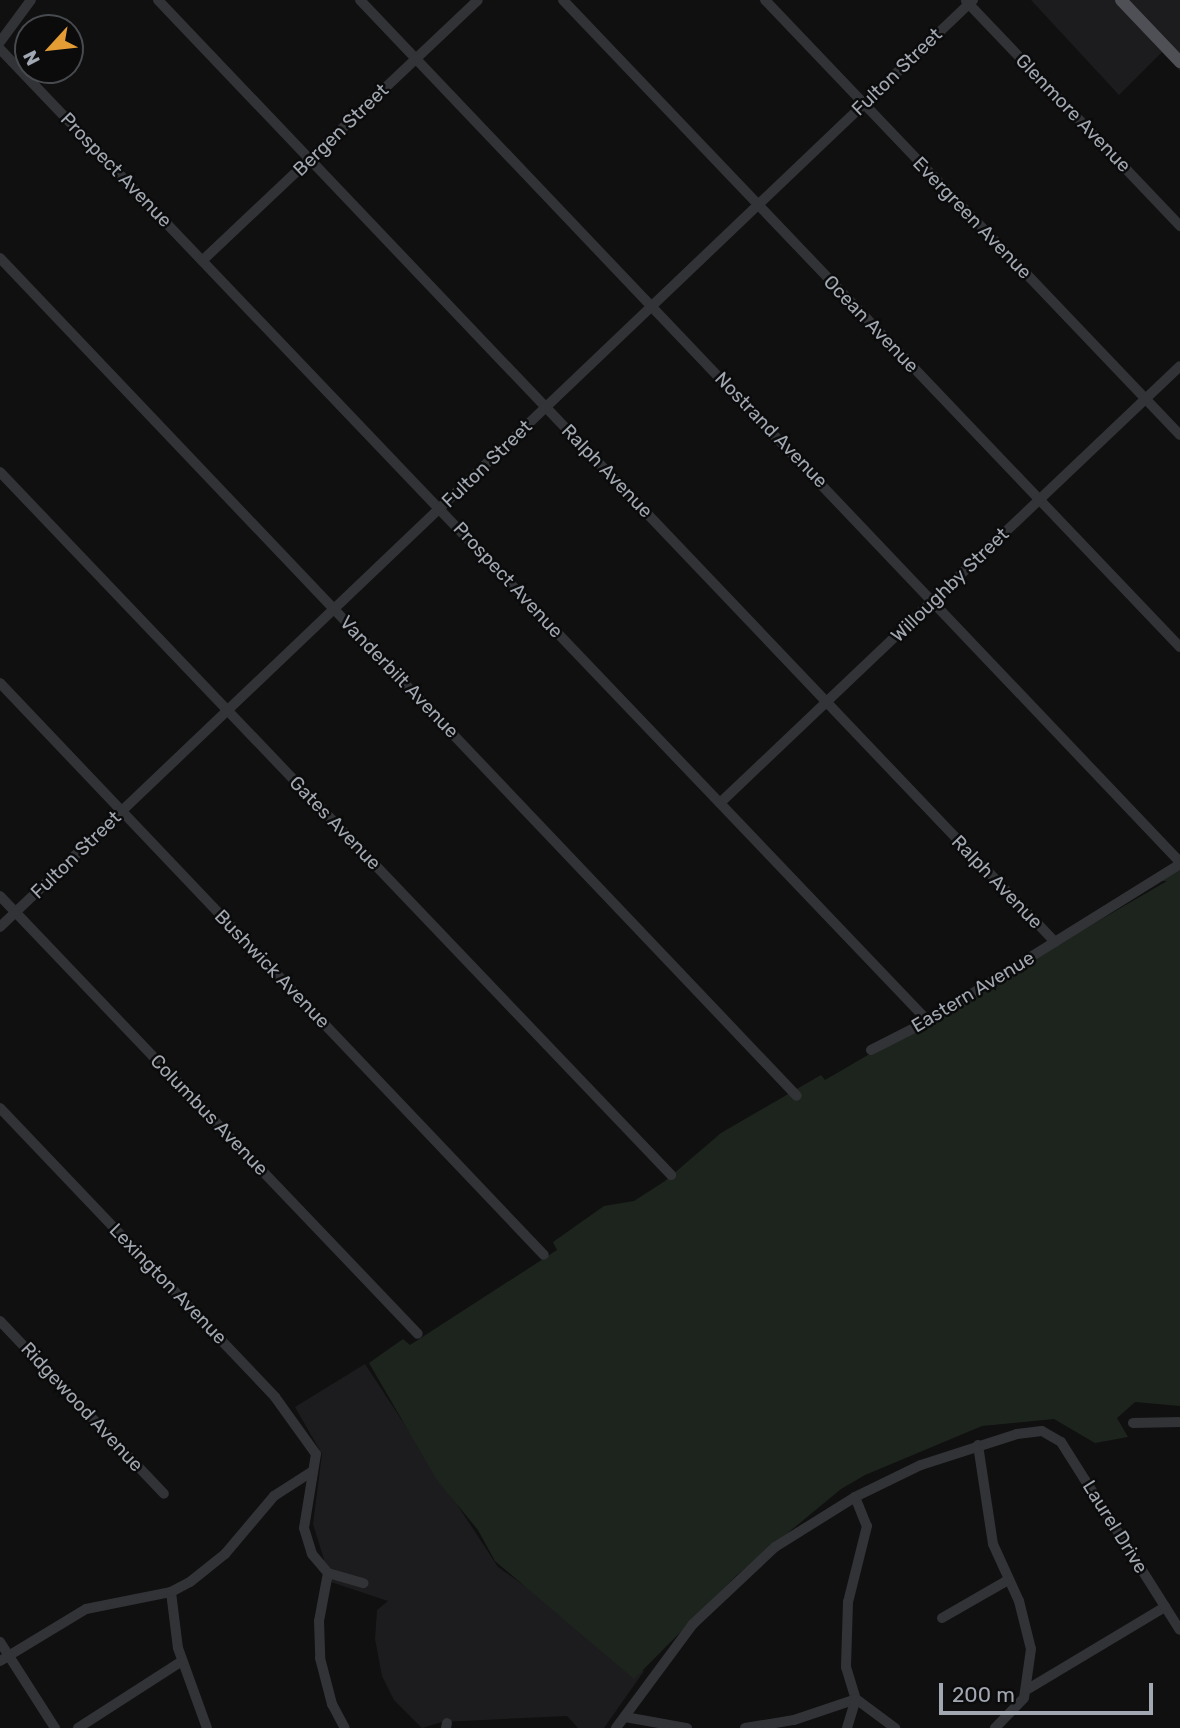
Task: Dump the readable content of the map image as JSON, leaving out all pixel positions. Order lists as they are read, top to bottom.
{
  "streets": {
    "street": [
      "Fulton Street",
      "Glenmore Avenue",
      "Bergen Street",
      "Prospect Avenue",
      "Evergreen Avenue",
      "Ocean Avenue",
      "Nostrand Avenue",
      "Ralph Avenue",
      "Willoughby Street",
      "Vanderbilt Avenue",
      "Gates Avenue",
      "Bushwick Avenue",
      "Eastern Avenue",
      "Columbus Avenue",
      "Lexington Avenue",
      "Ridgewood Avenue",
      "Laurel Drive"
    ]
  },
  "crossings": [
    ["Fulton Street", "Glenmore Avenue"],
    ["Fulton Street", "Prospect Avenue"],
    ["Fulton Street", "Evergreen Avenue"],
    ["Fulton Street", "Ocean Avenue"],
    ["Fulton Street", "Nostrand Avenue"],
    ["Fulton Street", "Ralph Avenue"],
    ["Fulton Street", "Vanderbilt Avenue"],
    ["Fulton Street", "Gates Avenue"],
    ["Fulton Street", "Bushwick Avenue"],
    ["Fulton Street", "Columbus Avenue"],
    ["Bergen Street", "Prospect Avenue"],
    ["Bergen Street", "Nostrand Avenue"],
    ["Bergen Street", "Ralph Avenue"],
    ["Prospect Avenue", "Willoughby Street"],
    ["Prospect Avenue", "Eastern Avenue"],
    ["Evergreen Avenue", "Willoughby Street"],
    ["Ocean Avenue", "Willoughby Street"],
    ["Nostrand Avenue", "Willoughby Street"],
    ["Nostrand Avenue", "Eastern Avenue"],
    ["Ralph Avenue", "Willoughby Street"],
    ["Ralph Avenue", "Eastern Avenue"]
  ],
  "scale_bar": "200 m",
  "north": "bottom left"
}
